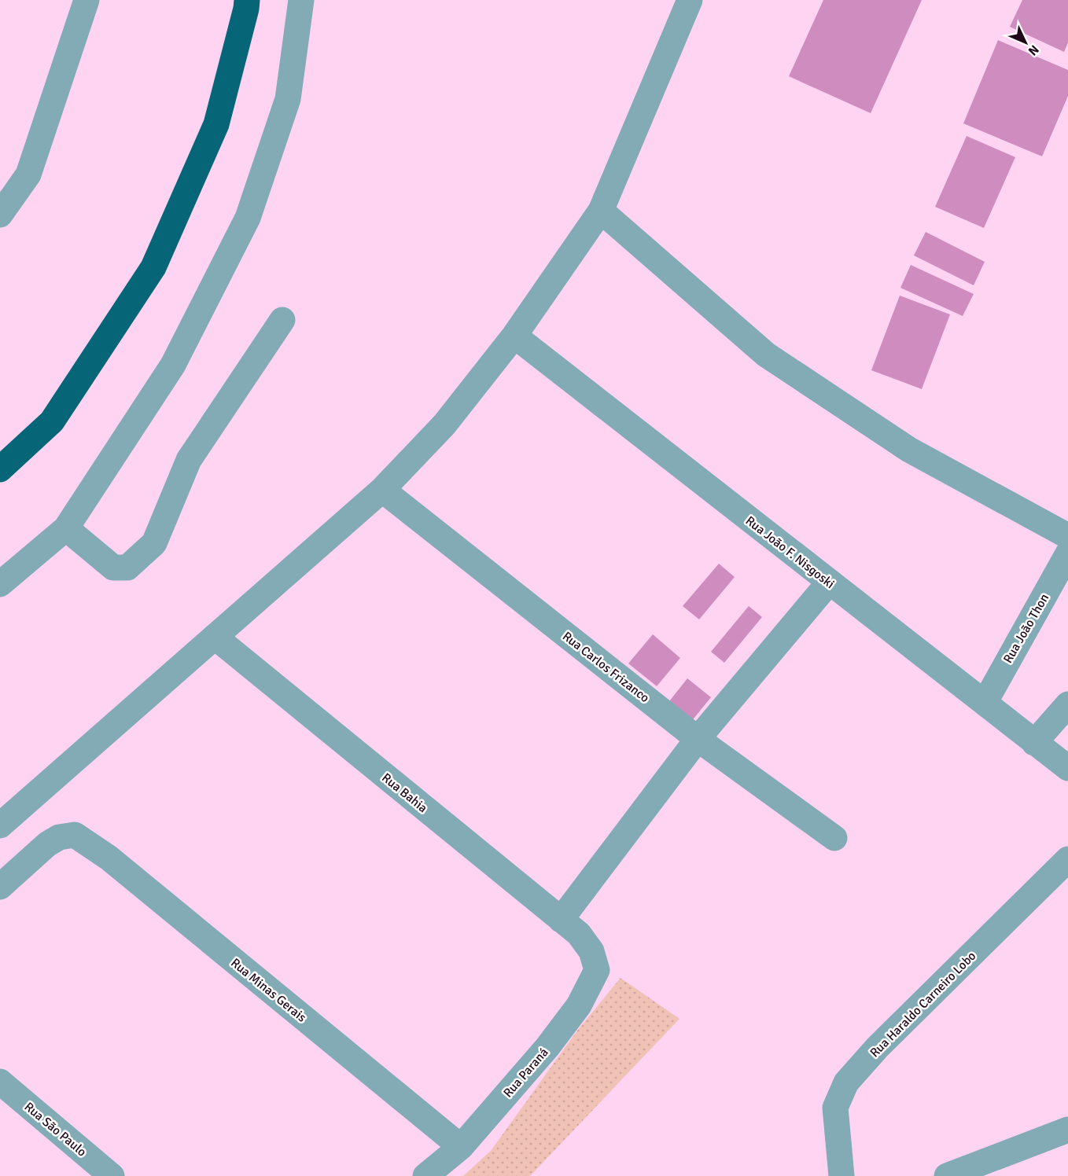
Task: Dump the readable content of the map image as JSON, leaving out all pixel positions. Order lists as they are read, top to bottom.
{
  "streets": {
    "street": [
      "Rua João F. Nisgoski",
      "Rua João Thon",
      "Rua Carlos Frizanco",
      "Rua Bahia",
      "Rua Minas Gerais",
      "Rua Haraldo Carneiro Lobo",
      "Rua Paraná",
      "Rua São Paulo"
    ]
  },
  "crossings": [
    ["Rua João F. Nisgoski", "Rua João Thon"],
    ["Rua Bahia", "Rua Paraná"],
    ["Rua Minas Gerais", "Rua Paraná"]
  ],
  "north": "bottom right"
}
